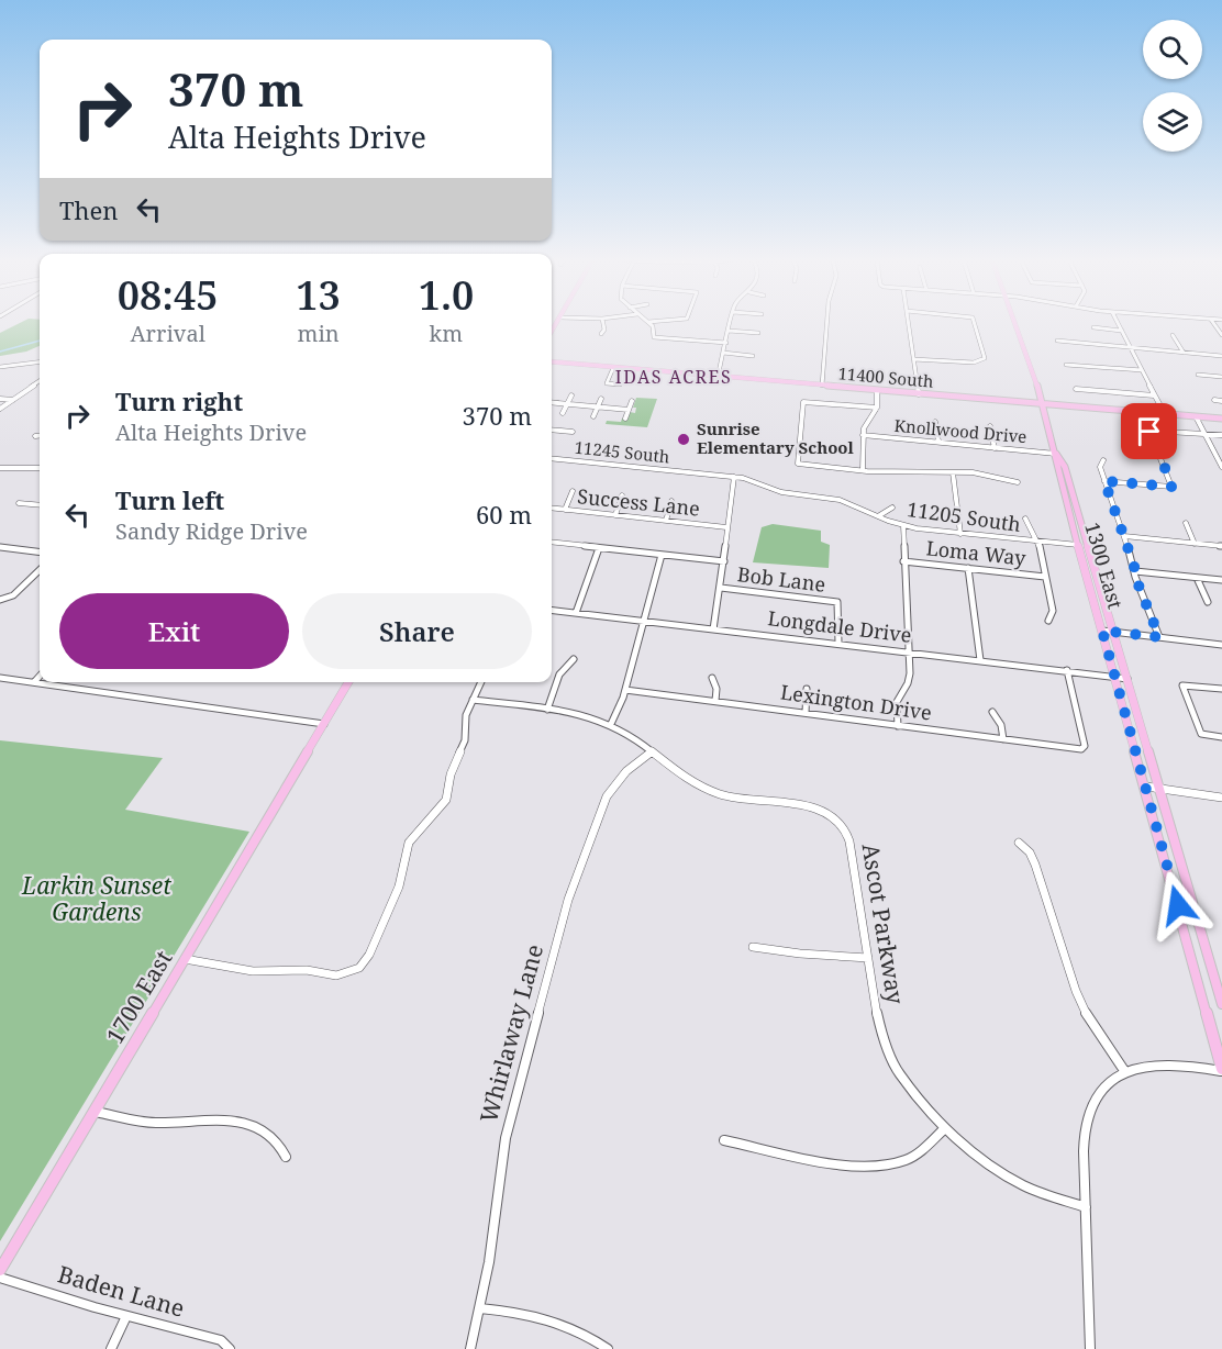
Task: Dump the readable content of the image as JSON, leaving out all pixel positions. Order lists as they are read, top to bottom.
{
  "streets": {
    "main road": ["11400 South", "1300 East", "1700 East"],
    "street": [
      "Knollwood Drive",
      "11245 South",
      "Success Lane",
      "11205 South",
      "Loma Way",
      "Bob Lane",
      "Longdale Drive",
      "Lexington Drive",
      "Ascot Parkway",
      "Whirlaway Lane",
      "Baden Lane"
    ]
  },
  "crossings": [
    ["11400 South", "1300 East"],
    ["Knollwood Drive", "1300 East"],
    ["11245 South", "11205 South"],
    ["11205 South", "1300 East"],
    ["1300 East", "Longdale Drive"],
    ["Bob Lane", "Longdale Drive"],
    ["Longdale Drive", "Lexington Drive"],
    ["Ascot Parkway", "Whirlaway Lane"]
  ],
  "districts": ["IDAS ACRES"],
  "parks": ["Larkin Sunset Gardens"],
  "places": ["Sunrise Elementary School"],
  "page": {
    "turn": ["370 m", "Alta Heights Drive"],
    "then": "Then",
    "eta": [
      "08:45",
      "Arrival",
      "13",
      "min",
      "1.0",
      "km"
    ],
    "list": [
      {
        "name": "Turn right",
        "note": "Alta Heights Drive",
        "value": "370 m"
      },
      {
        "name": "Turn left",
        "note": "Sandy Ridge Drive",
        "value": "60 m"
      }
    ],
    "buttons": ["Exit", "Share"]
  }
}
